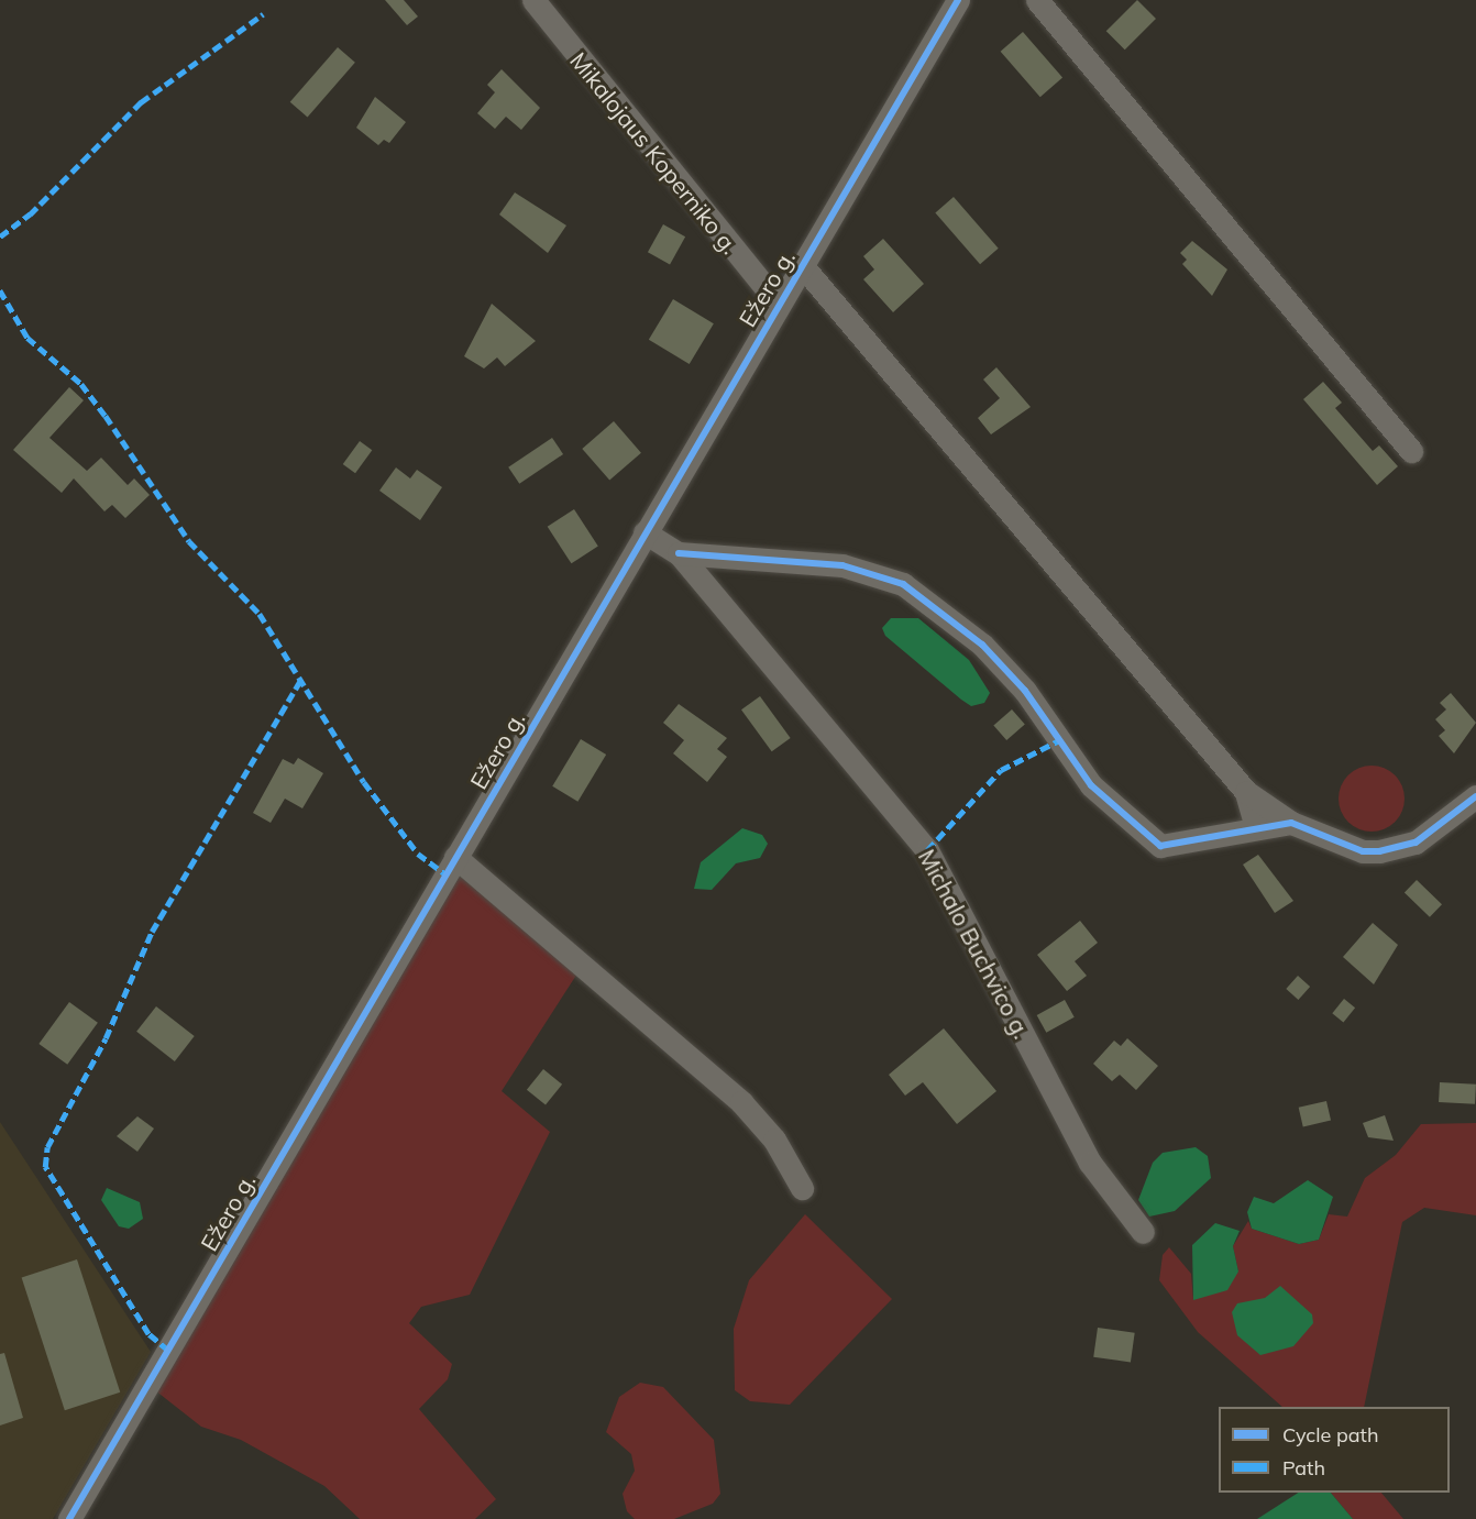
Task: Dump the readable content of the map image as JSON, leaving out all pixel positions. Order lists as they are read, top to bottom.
{
  "streets": {
    "street": ["Mikalojaus Koperniko g.", "Ežero g.", "Michalo Buchvico g."]
  },
  "crossings": [
    ["Mikalojaus Koperniko g.", "Ežero g."],
    ["Ežero g.", "Michalo Buchvico g."]
  ],
  "legend": ["Cycle path", "Path"]
}
